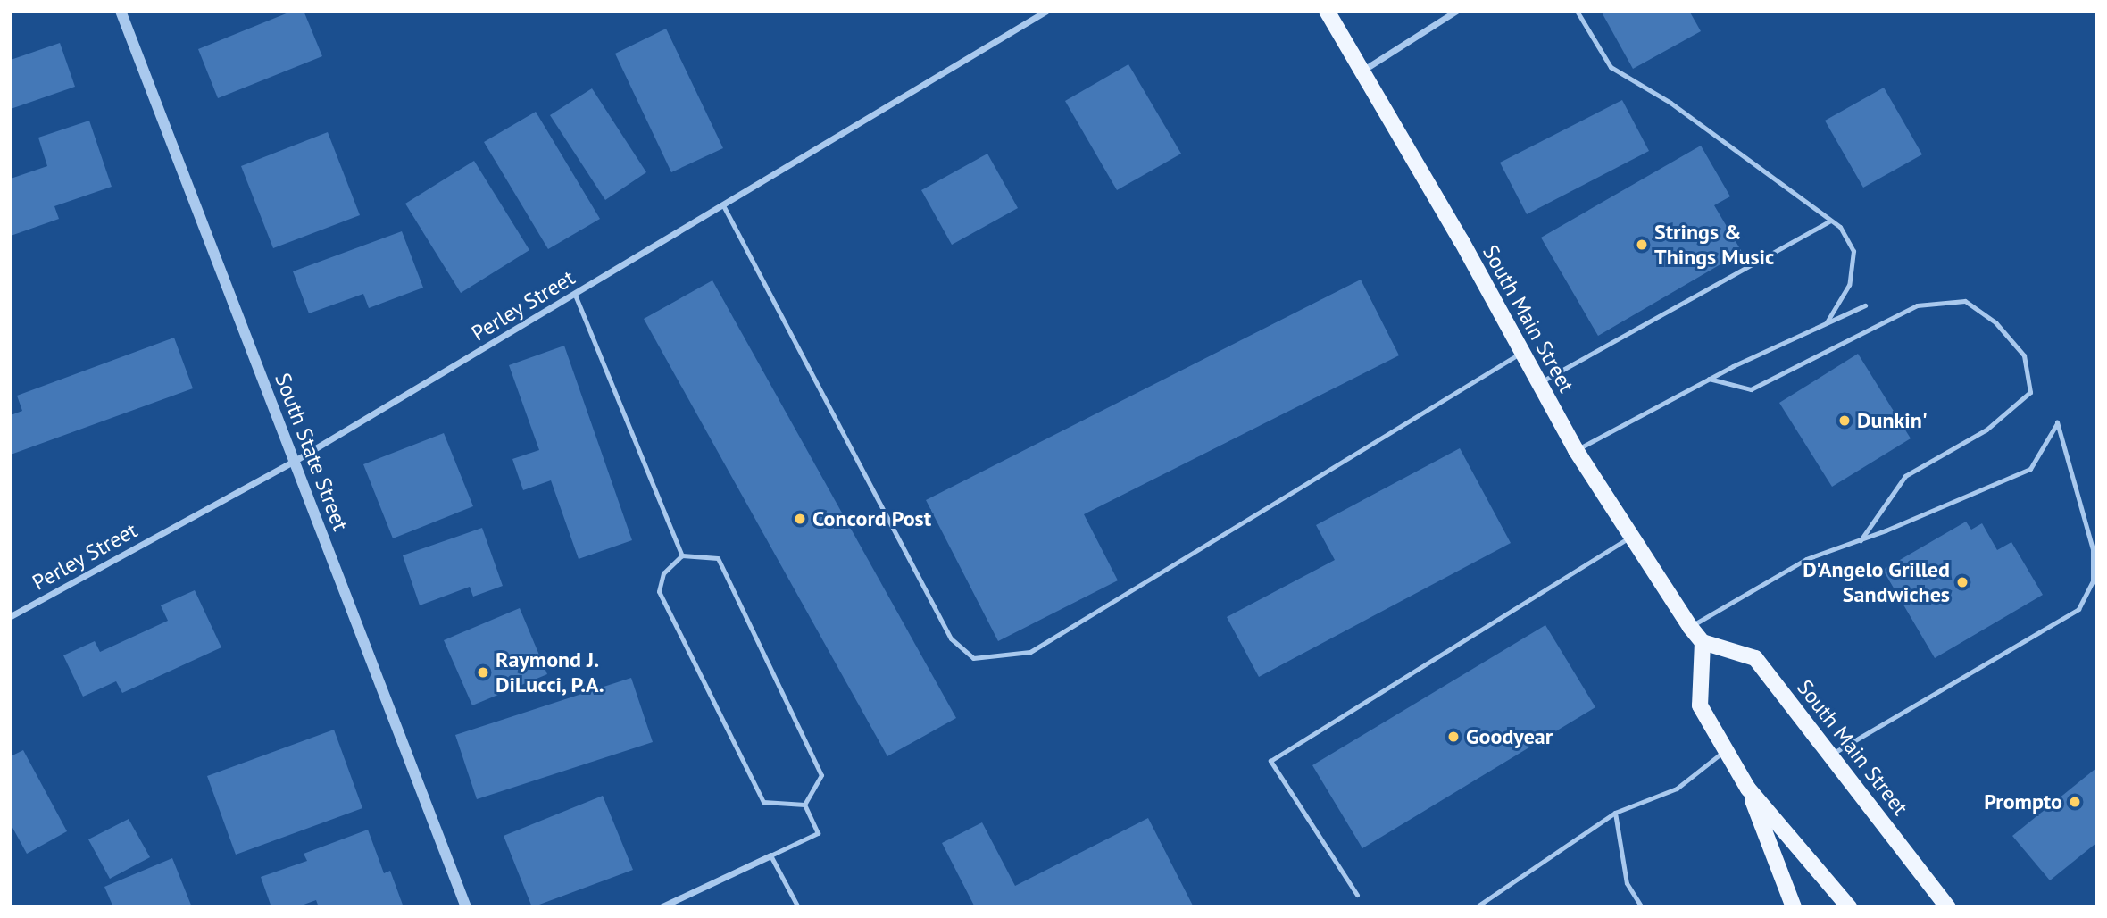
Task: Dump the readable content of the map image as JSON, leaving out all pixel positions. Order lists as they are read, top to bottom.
{
  "streets": {
    "main road": ["South Main Street"],
    "street": ["Perley Street", "South State Street"]
  },
  "crossings": [
    ["Perley Street", "South State Street"]
  ],
  "places": [
    "Strings & Things Music",
    "Dunkin'",
    "Concord Post",
    "D'Angelo Grilled Sandwiches",
    "Raymond J. DiLucci, P.A.",
    "Goodyear",
    "Prompto"
  ]
}
